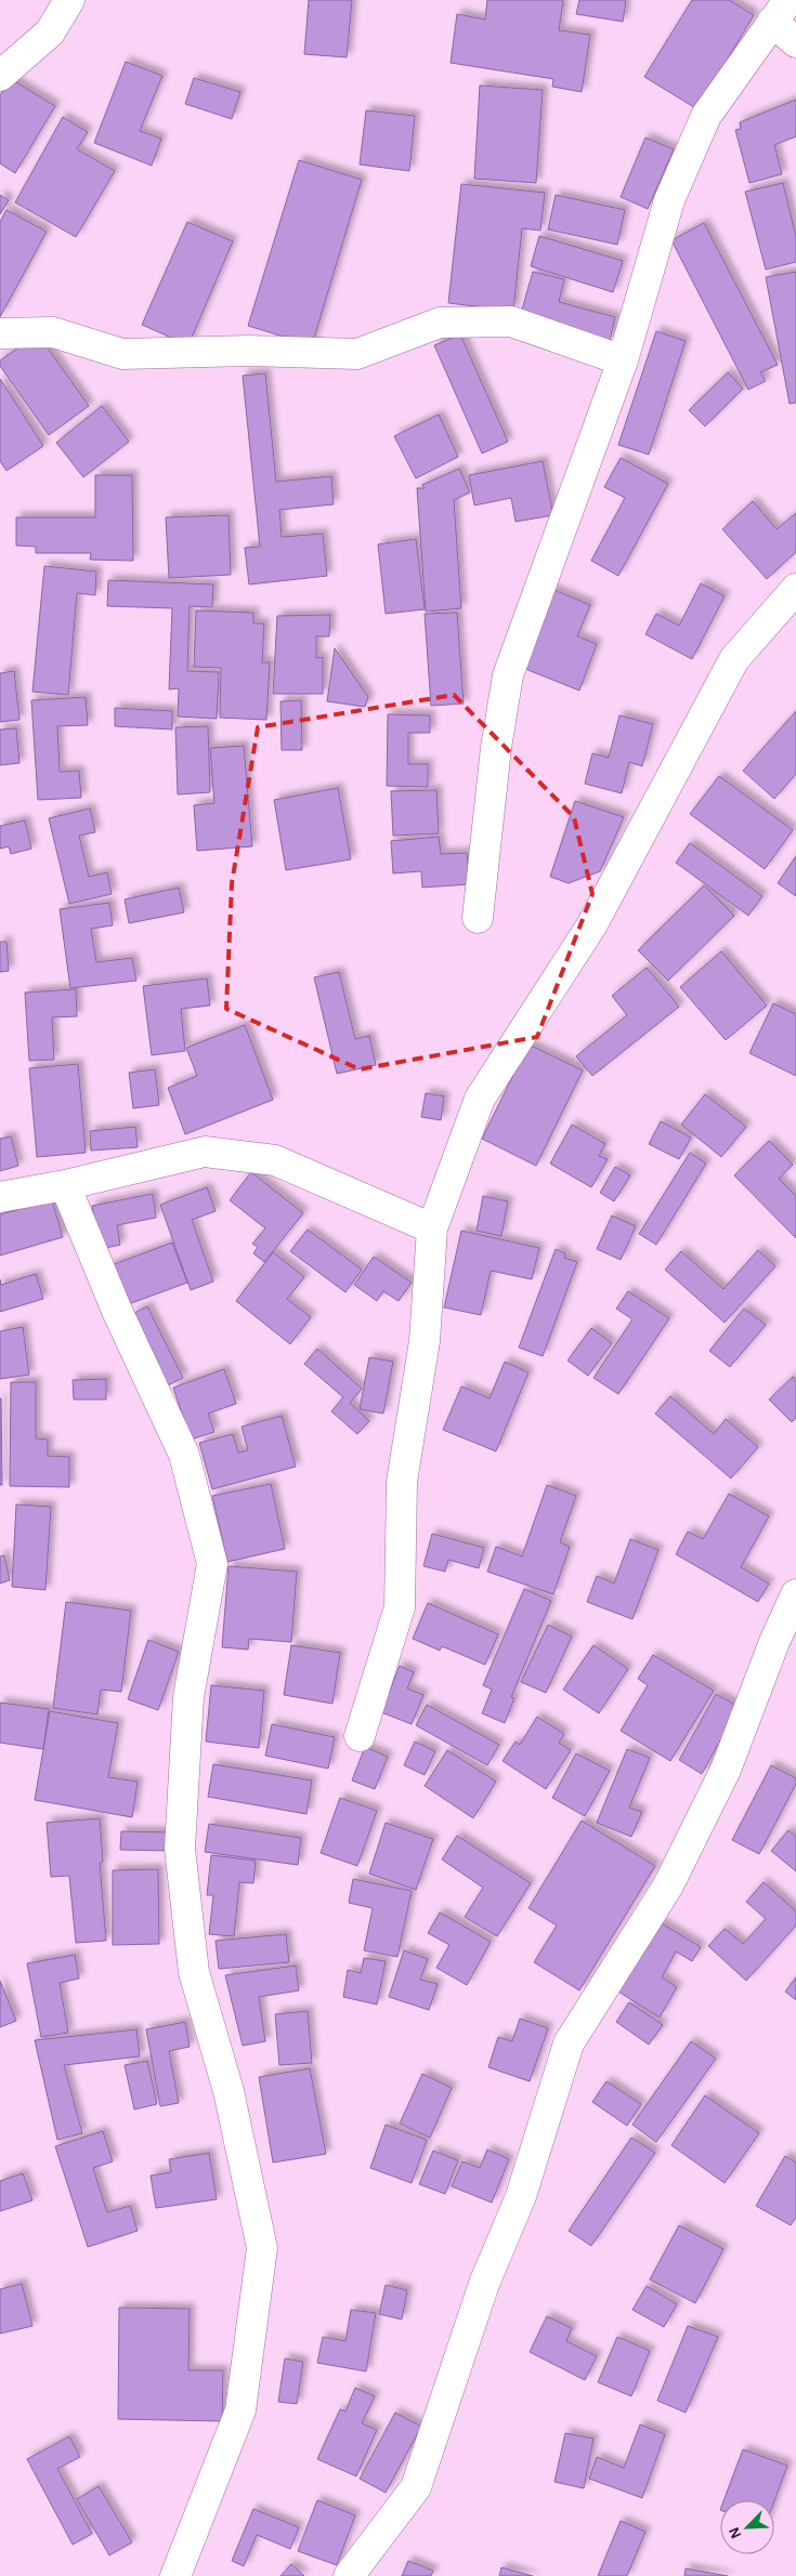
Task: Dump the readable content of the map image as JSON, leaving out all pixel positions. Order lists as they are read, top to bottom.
{
  "north": "bottom left"
}
